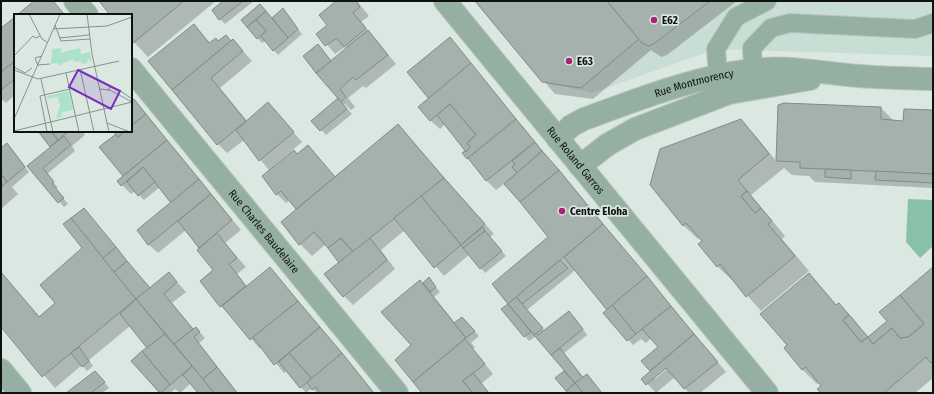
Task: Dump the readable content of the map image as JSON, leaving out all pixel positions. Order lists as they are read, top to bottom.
{
  "streets": {
    "street": ["Rue Montmorency", "Rue Roland Garros", "Rue Charles Baudelaire"]
  },
  "crossings": [
    ["Rue Montmorency", "Rue Roland Garros"]
  ],
  "places": ["E62", "E63", "Centre Eloha"]
}
